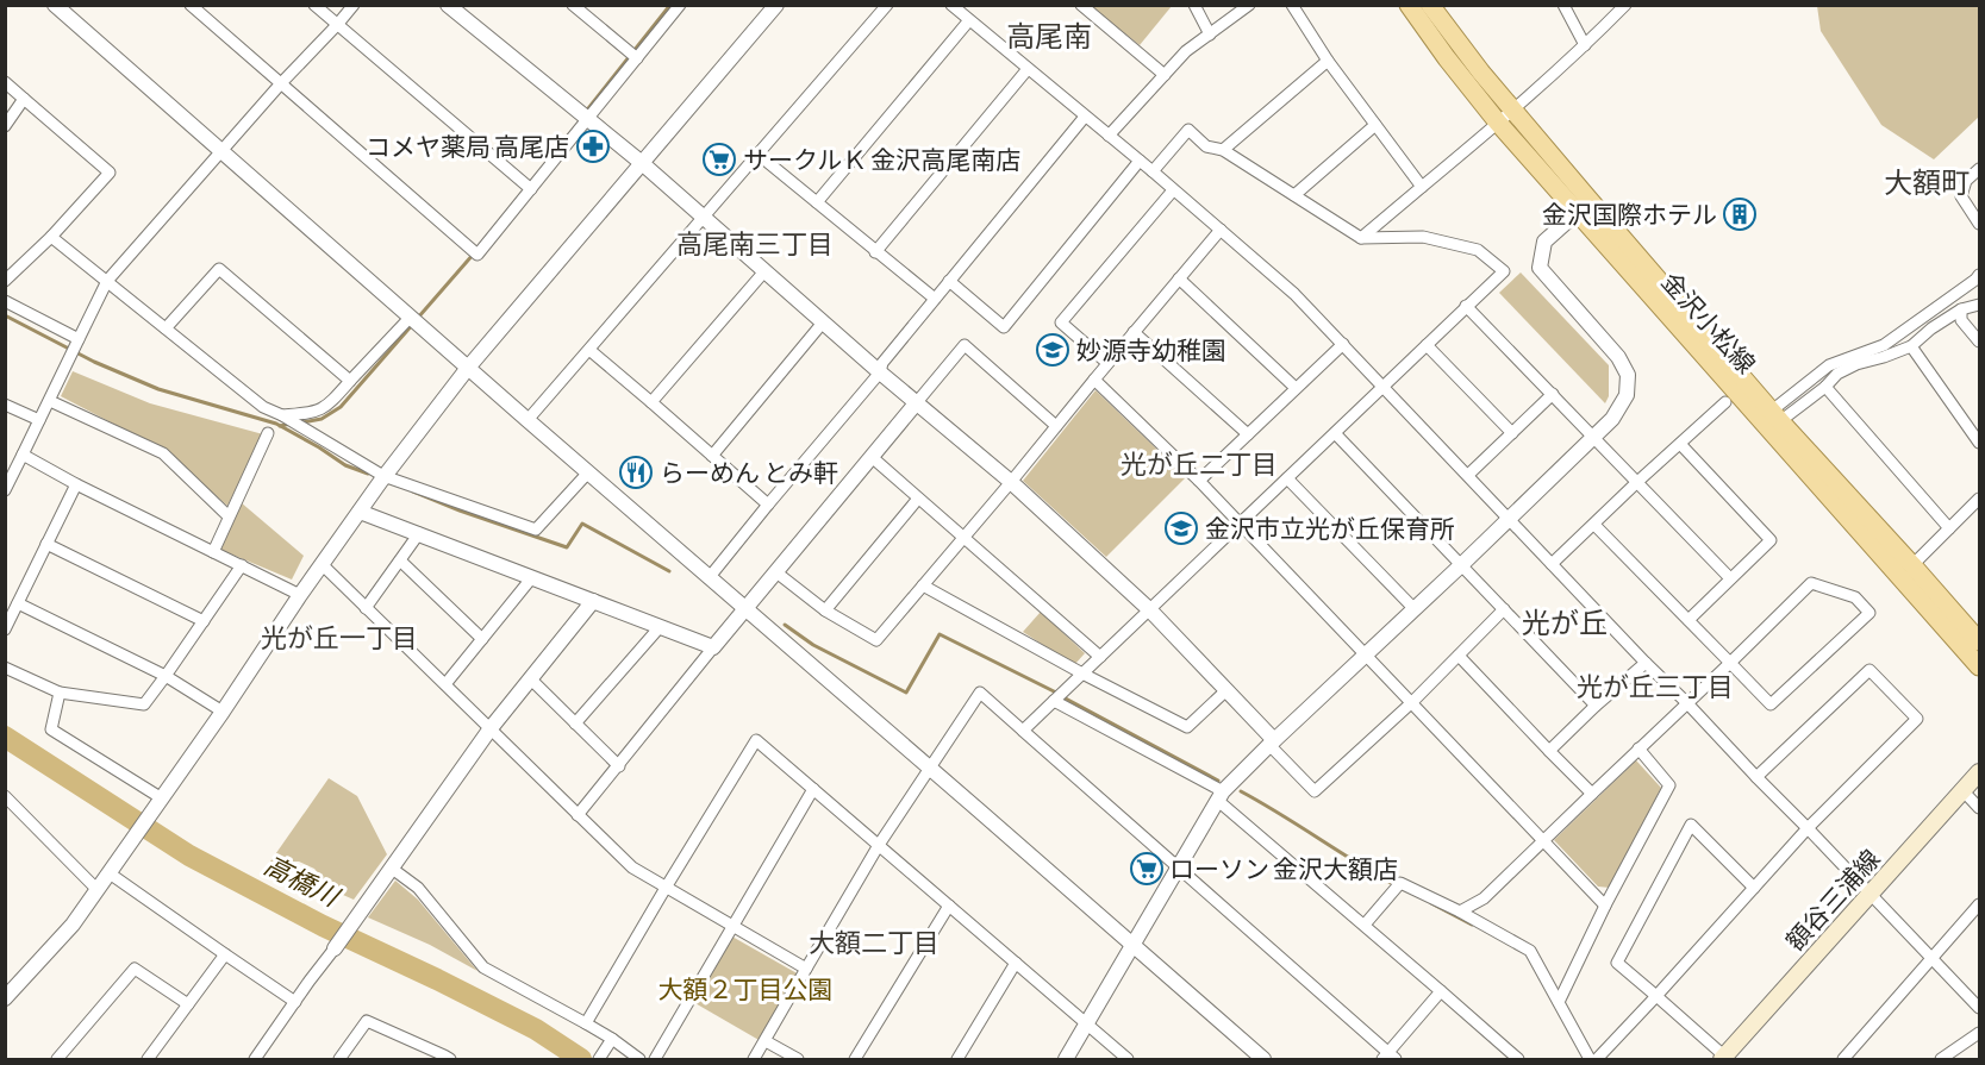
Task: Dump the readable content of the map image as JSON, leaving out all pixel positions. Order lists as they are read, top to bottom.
{
  "streets": {
    "main road": ["金沢小松線", "額谷三浦線"]
  },
  "districts": [
    "高尾南",
    "大額町",
    "高尾南三丁目",
    "光が丘二丁目",
    "光が丘",
    "光が丘一丁目",
    "光が丘三丁目",
    "大額二丁目"
  ],
  "water": ["高橋川"],
  "parks": ["大額２丁目公園"],
  "places": {
    "pharmacy": ["コメヤ薬局 高尾店"],
    "supermarket": ["サークルＫ 金沢高尾南店", "ローソン 金沢大額店"],
    "building": ["金沢国際ホテル"],
    "school or university": ["妙源寺幼稚園", "金沢市立光が丘保育所"],
    "restaurant": ["らーめん とみ軒"]
  }
}
